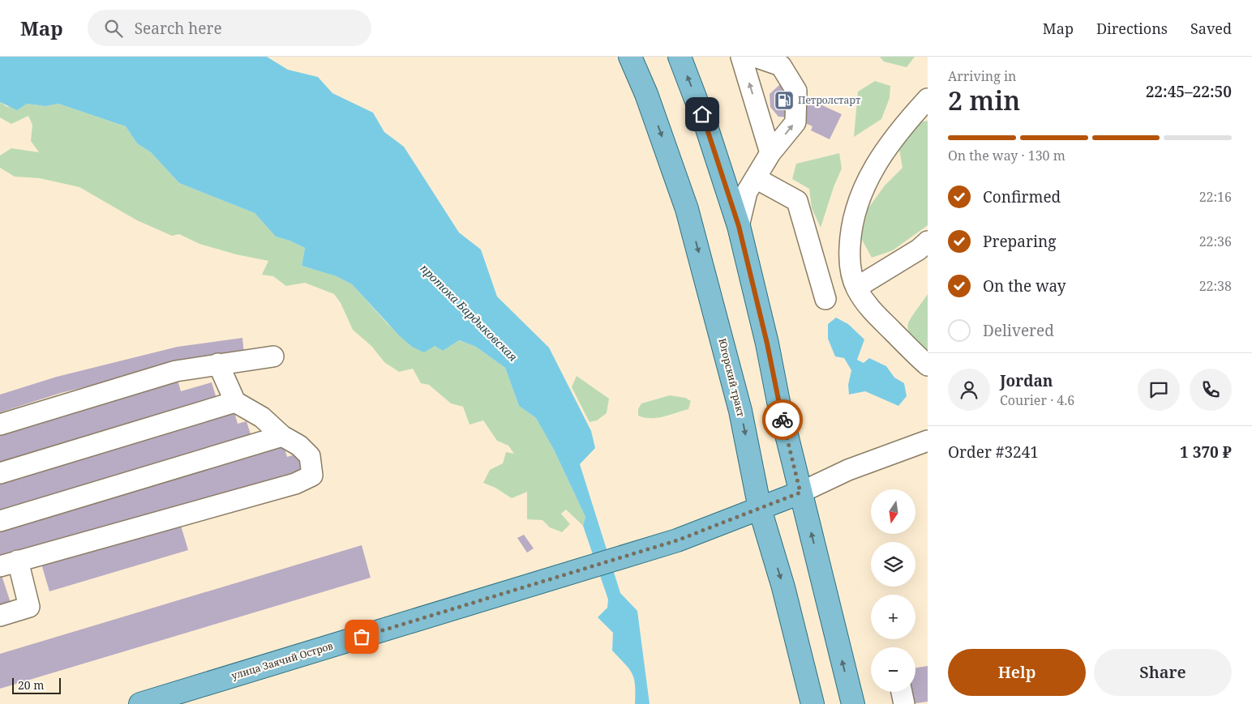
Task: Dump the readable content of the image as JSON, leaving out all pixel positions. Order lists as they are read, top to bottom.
{
  "streets": {
    "main road": ["Югорский тракт", "улица Заячий Остров"]
  },
  "crossings": [
    ["Югорский тракт", "улица Заячий Остров"]
  ],
  "water": ["протока Бардыковская"],
  "places": {
    "fuel station": ["Петролстарт"]
  },
  "scale_bar": "20 m",
  "north": "bottom",
  "page": {
    "header": "Map",
    "search": "Search here",
    "nav": ["Map", "Directions", "Saved"],
    "heading": ["2 min", "Arriving in", "22:45–22:50"],
    "panel": [
      "Jordan",
      "Courier · 4.6",
      "Order #3241",
      "1 370 ₽"
    ],
    "bar": "On the way · 130 m",
    "list": [
      ["Confirmed", "22:16"],
      ["Preparing", "22:36"],
      ["On the way", "22:38"],
      "Delivered"
    ],
    "map_buttons": ["+", "−"],
    "buttons": ["Help", "Share"],
    "scale": "20 m"
  }
}
